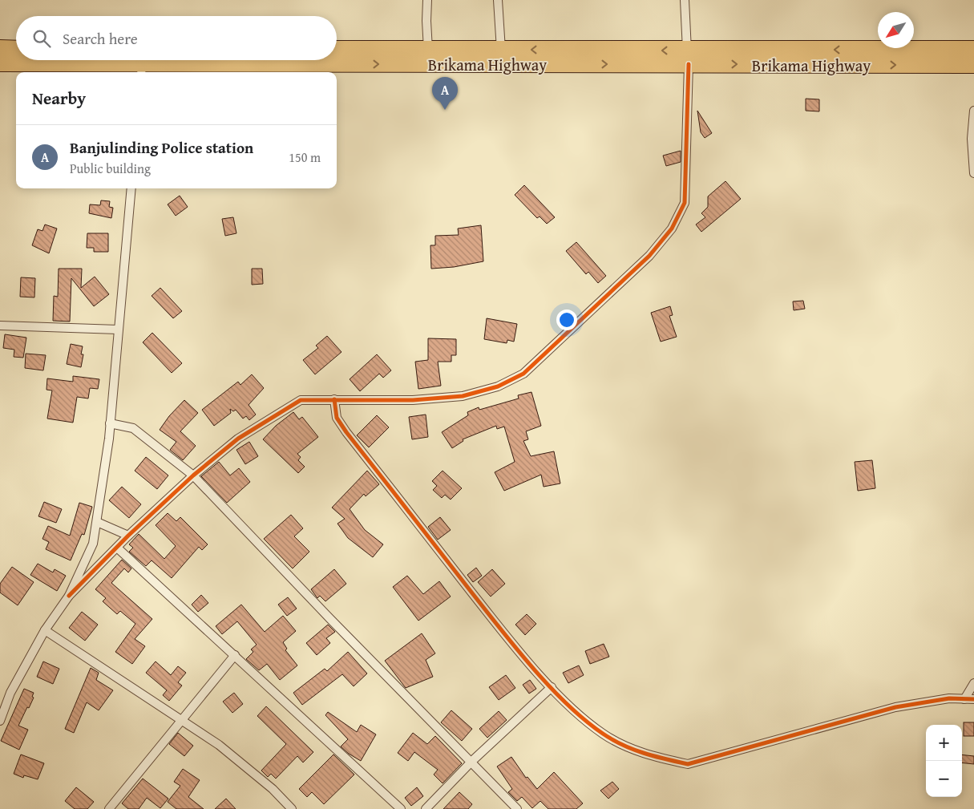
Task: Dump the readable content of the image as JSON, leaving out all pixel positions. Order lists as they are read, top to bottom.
{
  "streets": {
    "highway": ["Brikama Highway"]
  },
  "north": "bottom left",
  "page": {
    "search": "Search here",
    "heading": "Nearby",
    "pins": "A",
    "list": [
      {
        "mark": "A",
        "name": "Banjulinding Police station",
        "note": "Public building",
        "value": "150 m"
      }
    ],
    "map_buttons": ["+", "−"]
  }
}
